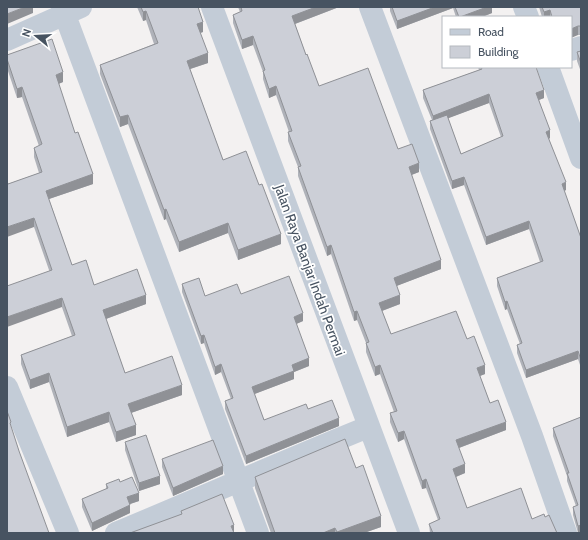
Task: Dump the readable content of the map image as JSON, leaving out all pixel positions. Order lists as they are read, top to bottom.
{
  "streets": {
    "street": ["Jalan Raya Banjar Indah Permai"]
  },
  "legend": ["Road", "Building"],
  "north": "left"
}
